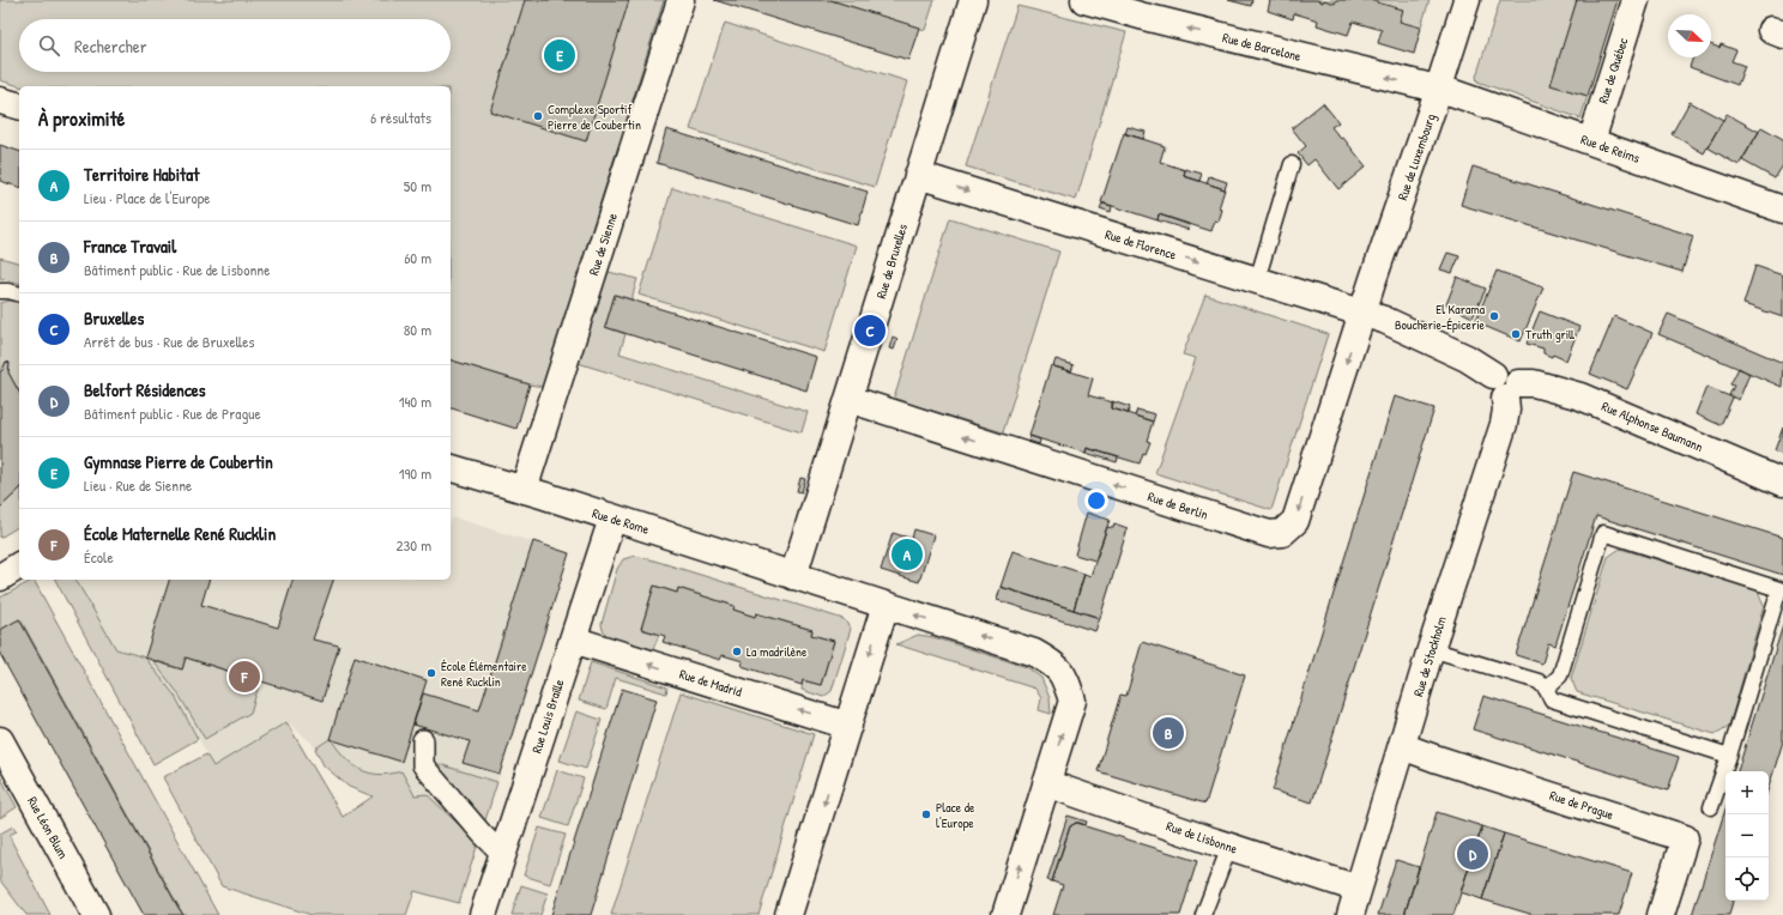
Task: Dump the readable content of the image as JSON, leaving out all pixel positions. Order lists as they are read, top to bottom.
{
  "streets": {
    "street": [
      "Rue de Barcelone",
      "Rue de Québec",
      "Rue de Reims",
      "Rue de Luxembourg",
      "Rue de Sienne",
      "Rue de Florence",
      "Rue de Bruxelles",
      "Rue Alphonse Baumann",
      "Rue de Berlin",
      "Rue de Rome",
      "Rue de Stockholm",
      "Rue de Madrid",
      "Rue Louis Braille",
      "Rue de Prague",
      "Rue Léon Blum",
      "Rue de Lisbonne"
    ]
  },
  "crossings": [
    ["Rue de Barcelone", "Rue de Reims"],
    ["Rue de Barcelone", "Rue de Luxembourg"],
    ["Rue de Québec", "Rue de Reims"],
    ["Rue de Reims", "Rue de Luxembourg"],
    ["Rue de Luxembourg", "Rue de Florence"],
    ["Rue de Luxembourg", "Rue Alphonse Baumann"],
    ["Rue de Luxembourg", "Rue de Berlin"],
    ["Rue de Sienne", "Rue de Rome"],
    ["Rue de Florence", "Rue de Bruxelles"],
    ["Rue de Florence", "Rue Alphonse Baumann"],
    ["Rue de Florence", "Rue de Berlin"],
    ["Rue de Bruxelles", "Rue de Berlin"],
    ["Rue de Bruxelles", "Rue de Rome"],
    ["Rue Alphonse Baumann", "Rue de Berlin"],
    ["Rue Alphonse Baumann", "Rue de Stockholm"],
    ["Rue de Rome", "Rue Louis Braille"],
    ["Rue de Stockholm", "Rue de Prague"],
    ["Rue de Stockholm", "Rue de Lisbonne"],
    ["Rue de Madrid", "Rue Louis Braille"]
  ],
  "one_way": ["Rue de Barcelone", "Rue de Florence"],
  "places": [
    "Complexe Sportif Pierre de Coubertin",
    "El Karama Boucherie-Épicerie",
    "Truth grill",
    "La madrilène",
    "École Élémentaire René Rucklin",
    "Place de l'Europe"
  ],
  "north": "bottom right",
  "page": {
    "search": "Rechercher",
    "pins": [
      "E",
      "C",
      "A",
      "F",
      "B",
      "D"
    ],
    "heading": ["À proximité", "6 résultats"],
    "list": [
      {
        "mark": "A",
        "name": "Territoire Habitat",
        "note": "Lieu · Place de l'Europe",
        "value": "50 m"
      },
      {
        "mark": "B",
        "name": "France Travail",
        "note": "Bâtiment public · Rue de Lisbonne",
        "value": "60 m"
      },
      {
        "mark": "C",
        "name": "Bruxelles",
        "note": "Arrêt de bus · Rue de Bruxelles",
        "value": "80 m"
      },
      {
        "mark": "D",
        "name": "Belfort Résidences",
        "note": "Bâtiment public · Rue de Prague",
        "value": "140 m"
      },
      {
        "mark": "E",
        "name": "Gymnase Pierre de Coubertin",
        "note": "Lieu · Rue de Sienne",
        "value": "190 m"
      },
      {
        "mark": "F",
        "name": "École Maternelle René Rucklin",
        "note": "École",
        "value": "230 m"
      }
    ],
    "map_buttons": ["+", "−"]
  }
}
